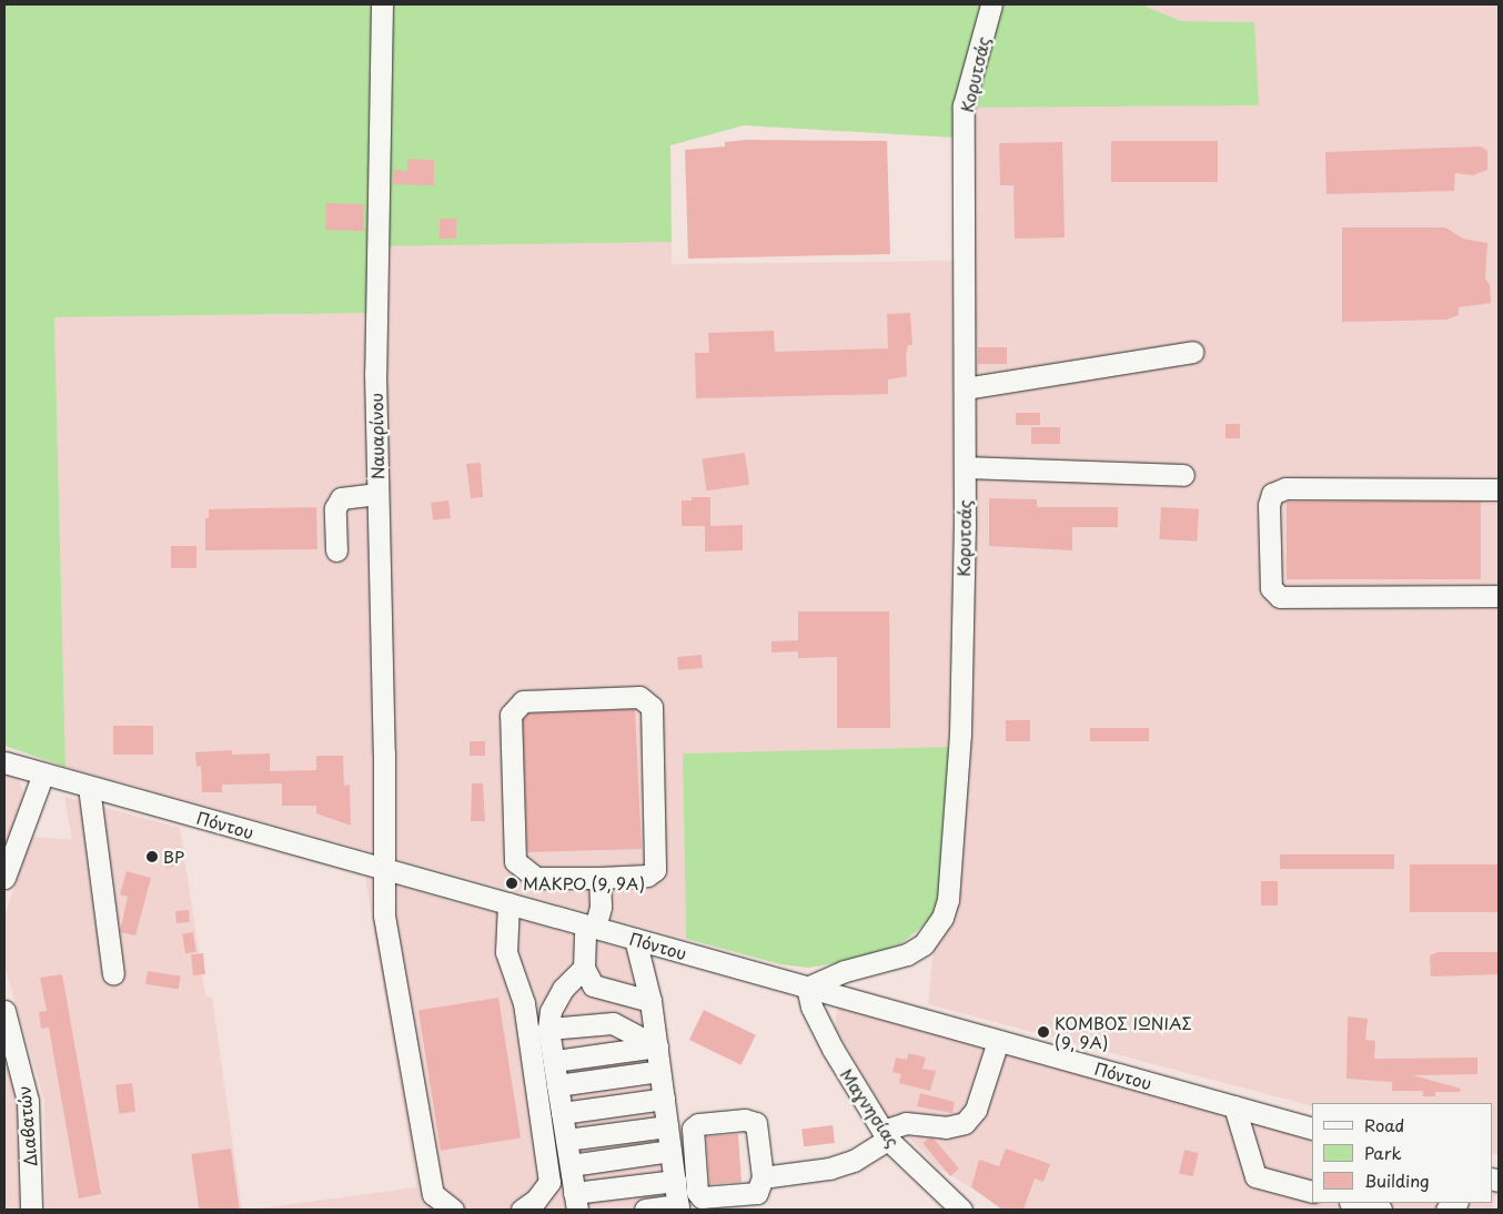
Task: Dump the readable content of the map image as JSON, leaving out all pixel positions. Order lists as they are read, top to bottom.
{
  "streets": {
    "street": [
      "Κορυτσάς",
      "Ναυαρίνου",
      "Πόντου",
      "Μαγνησίας",
      "Διαβατών"
    ]
  },
  "crossings": [
    ["Κορυτσάς", "Πόντου"],
    ["Κορυτσάς", "Μαγνησίας"],
    ["Ναυαρίνου", "Πόντου"],
    ["Πόντου", "Μαγνησίας"]
  ],
  "places": ["BP", "ΜΑΚΡΟ (9, 9Α)", "ΚΟΜΒΟΣ ΙΩΝΙΑΣ (9, 9Α)"],
  "legend": ["Road", "Park", "Building"]
}
